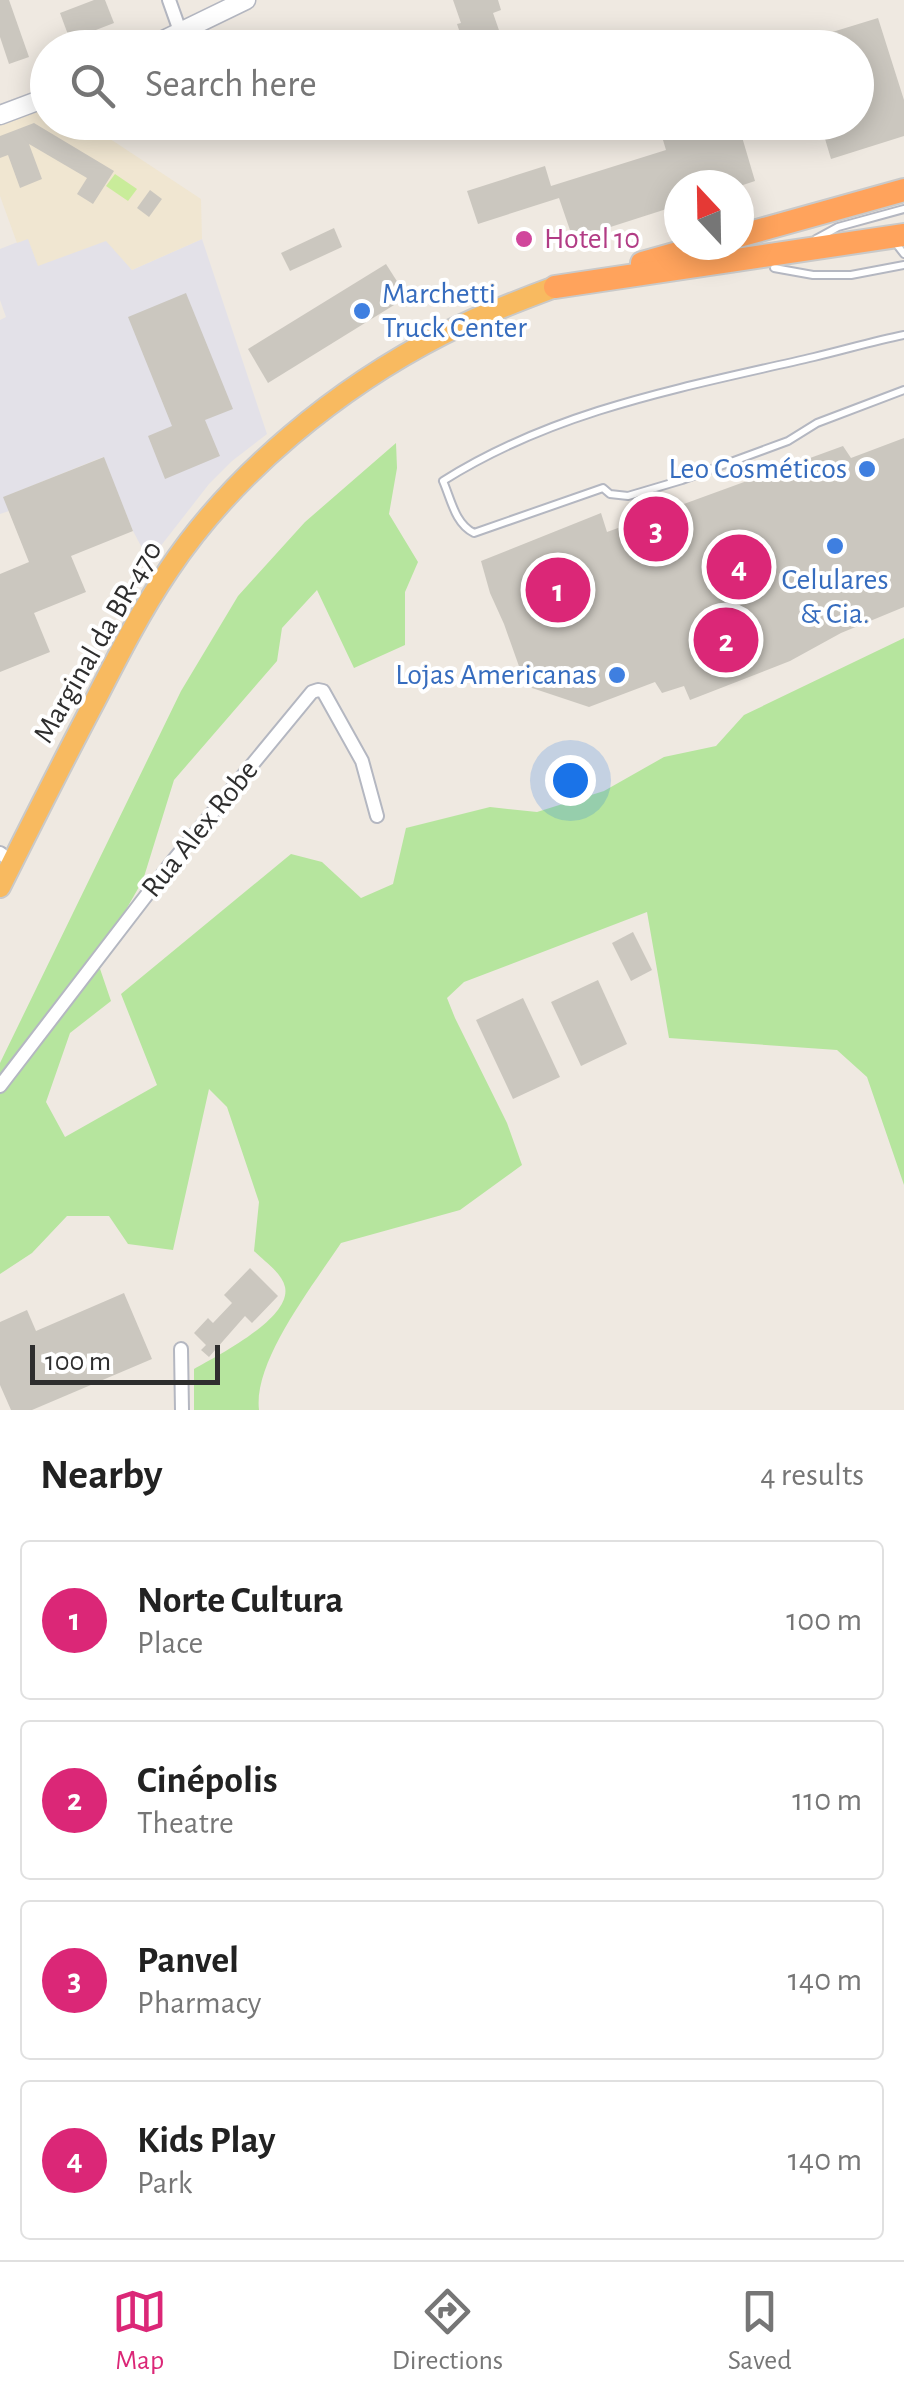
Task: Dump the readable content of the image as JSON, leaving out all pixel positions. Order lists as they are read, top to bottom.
{
  "streets": {
    "highway": ["Marginal da BR-470"],
    "street": ["Rua Alex Robe"]
  },
  "places": [
    "Hotel 10",
    "Marchetti Truck Center",
    "Leo Cosméticos",
    "Celulares & Cia.",
    "Lojas Americanas"
  ],
  "scale_bar": "100 m",
  "north": "top",
  "page": {
    "search": "Search here",
    "pins": [
      "3",
      "4",
      "1",
      "2"
    ],
    "scale": "100 m",
    "heading": ["Nearby", "4 results"],
    "list": [
      {
        "mark": "1",
        "name": "Norte Cultura",
        "note": "Place",
        "value": "100 m"
      },
      {
        "mark": "2",
        "name": "Cinépolis",
        "note": "Theatre",
        "value": "110 m"
      },
      {
        "mark": "3",
        "name": "Panvel",
        "note": "Pharmacy",
        "value": "140 m"
      },
      {
        "mark": "4",
        "name": "Kids Play",
        "note": "Park",
        "value": "140 m"
      }
    ],
    "nav": ["Map", "Directions", "Saved"]
  }
}
